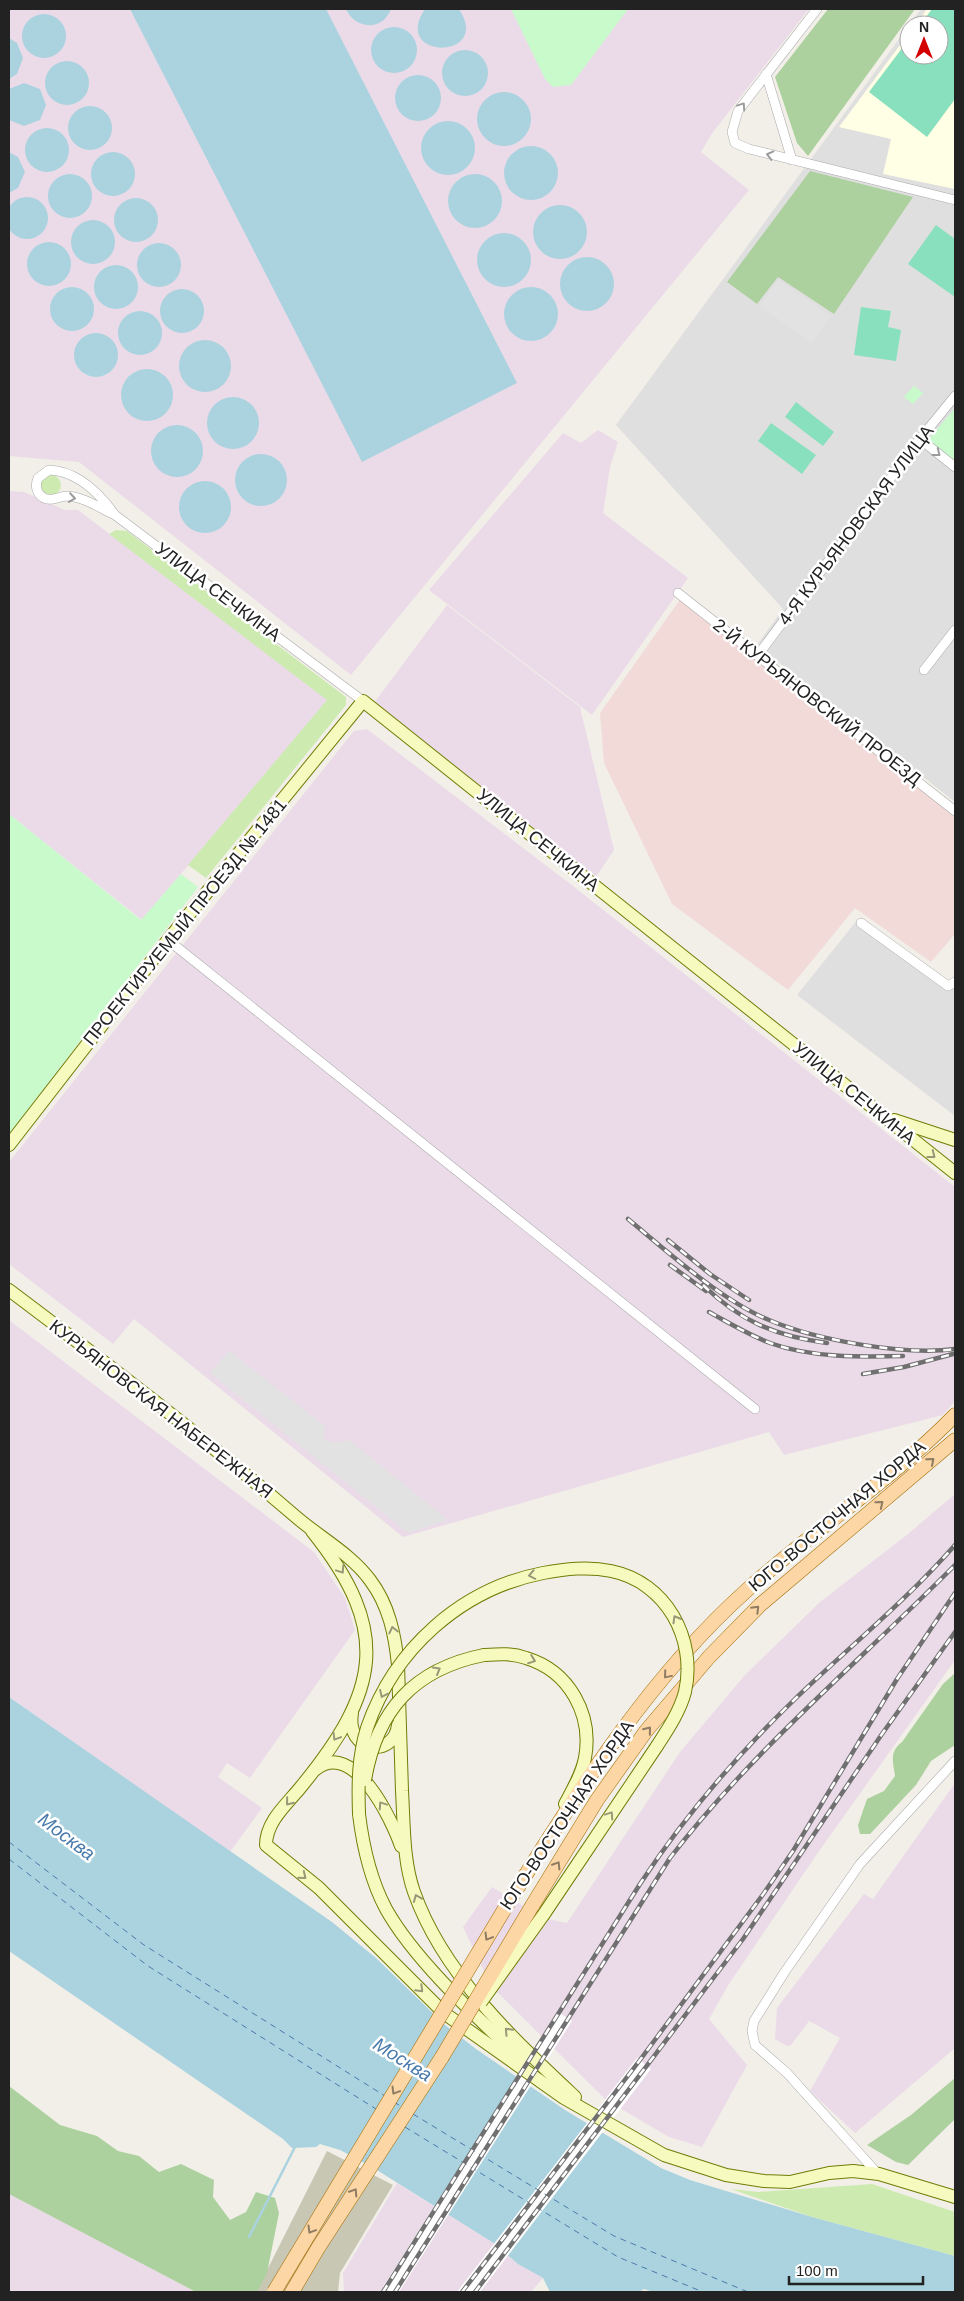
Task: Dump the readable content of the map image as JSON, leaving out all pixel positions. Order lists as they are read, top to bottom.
{
  "streets": {
    "main road": ["ЮГО-ВОСТОЧНАЯ ХОРДА"],
    "street": [
      "4-Я КУРЬЯНОВСКАЯ УЛИЦА",
      "УЛИЦА СЕЧКИНА",
      "2-Й КУРЬЯНОВСКИЙ ПРОЕЗД",
      "ПРОЕКТИРУЕМЫЙ ПРОЕЗД № 1481",
      "КУРЬЯНОВСКАЯ НАБЕРЕЖНАЯ"
    ]
  },
  "crossings": [
    ["4-Я КУРЬЯНОВСКАЯ УЛИЦА", "2-Й КУРЬЯНОВСКИЙ ПРОЕЗД"],
    ["УЛИЦА СЕЧКИНА", "ПРОЕКТИРУЕМЫЙ ПРОЕЗД № 1481"]
  ],
  "water": ["Москва"],
  "scale_bar": "100 m",
  "north": "top"
}
